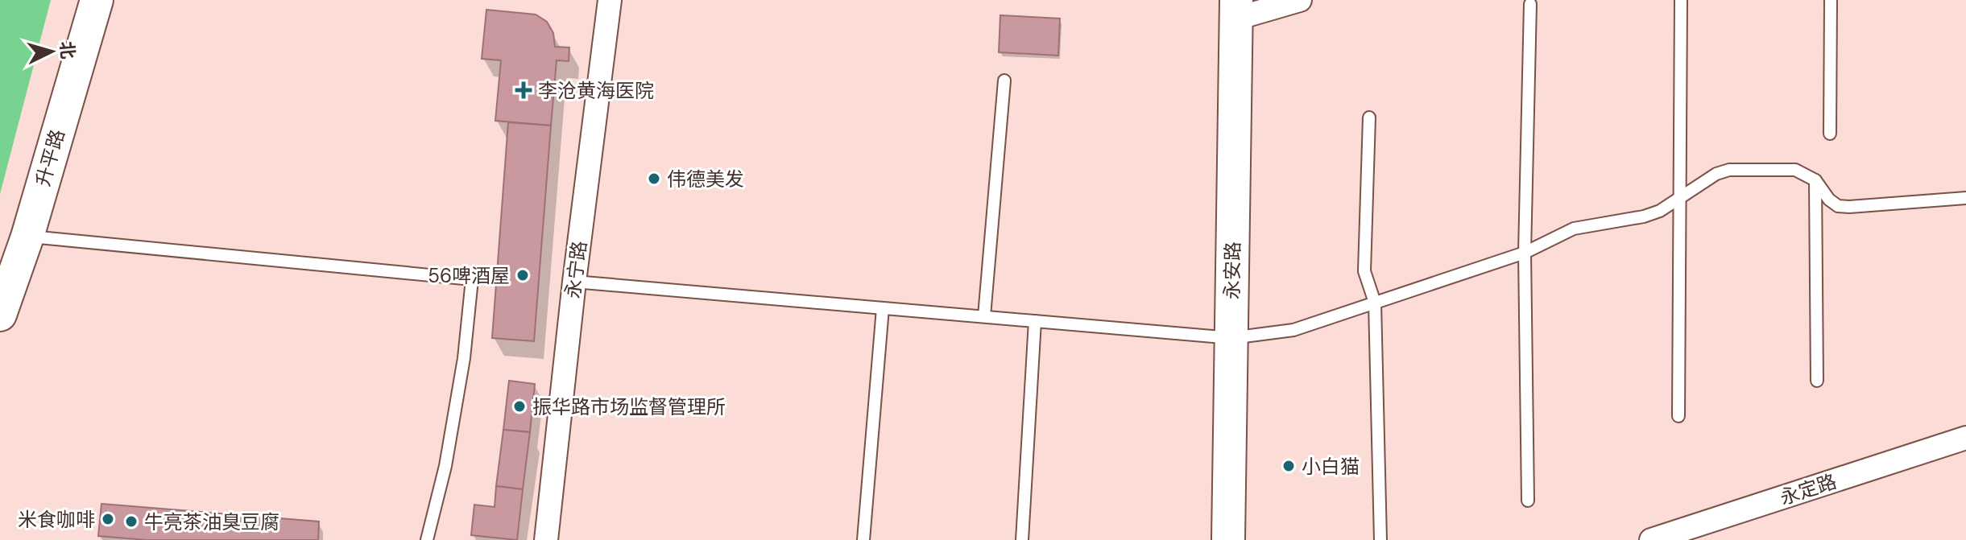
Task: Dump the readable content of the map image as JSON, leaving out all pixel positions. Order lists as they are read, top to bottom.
{
  "streets": {
    "street": [
      "升平路",
      "永宁路",
      "永安路",
      "永定路"
    ]
  },
  "places": {
    "health": ["李沧黄海医院"],
    "other": [
      "伟德美发",
      "56啤酒屋",
      "振华路市场监督管理所",
      "小白猫",
      "米食咖啡",
      "牛亮茶油臭豆腐"
    ]
  },
  "north": "right"
}
